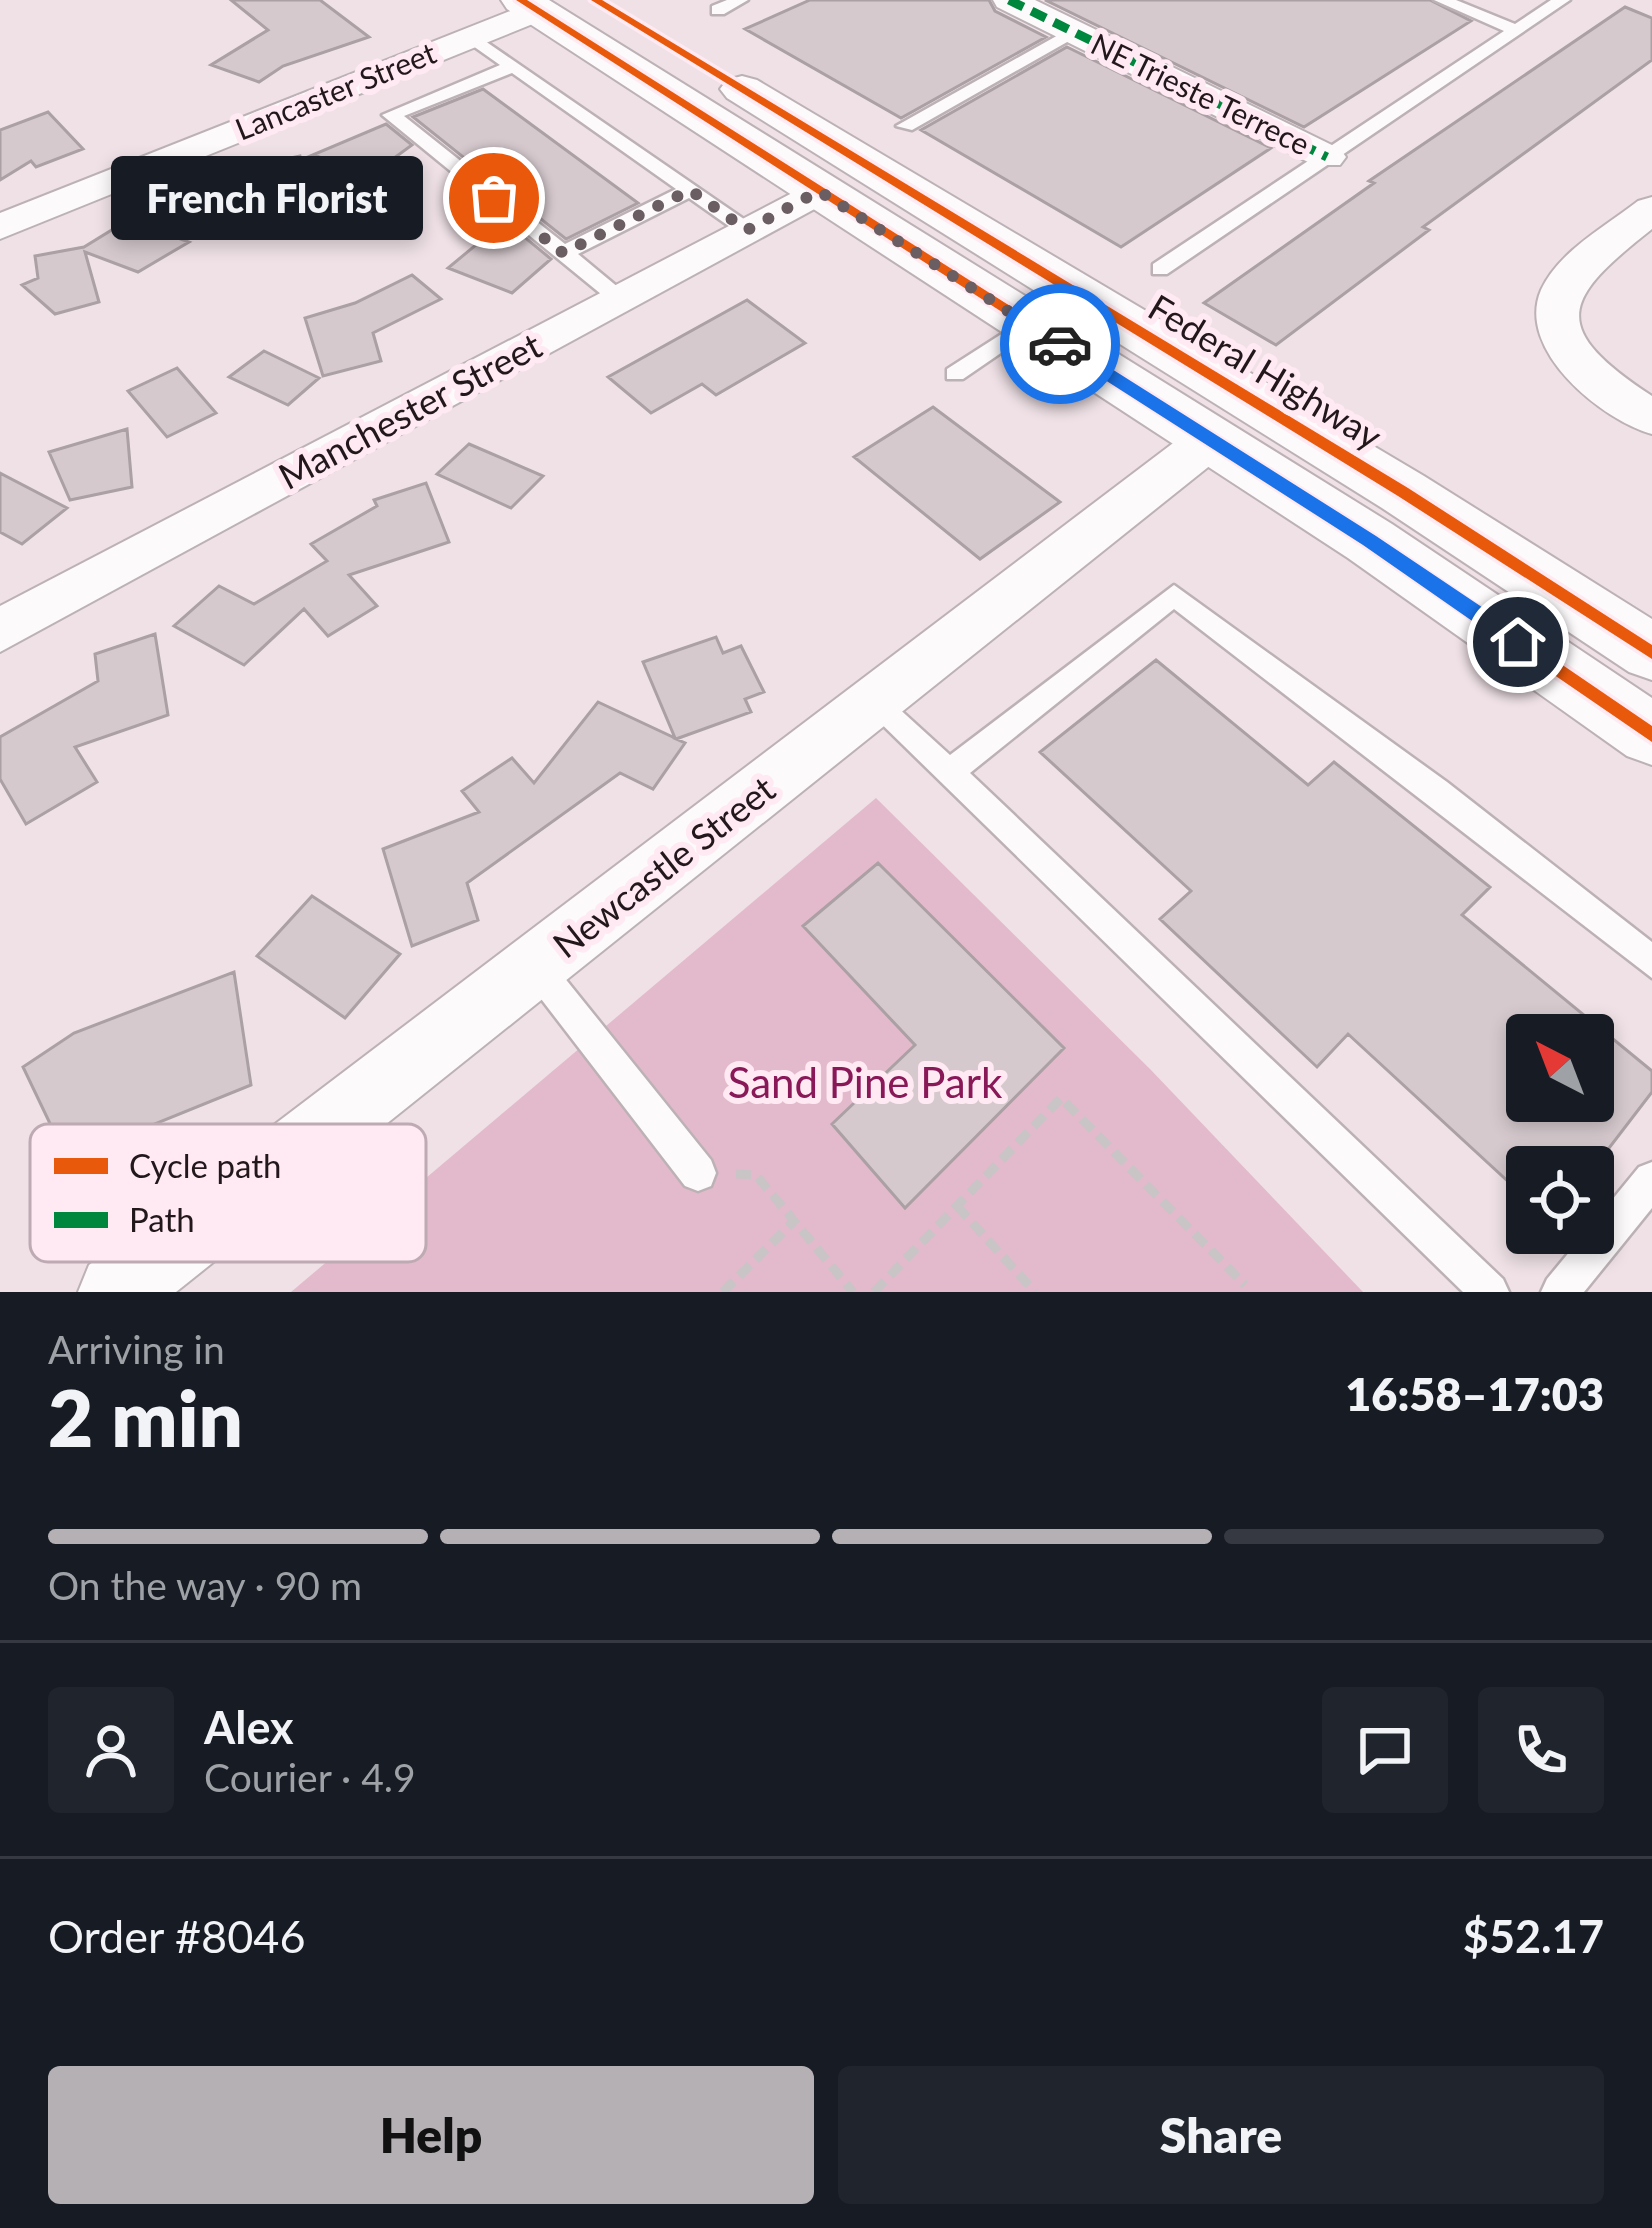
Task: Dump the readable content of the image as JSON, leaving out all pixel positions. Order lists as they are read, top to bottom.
{
  "streets": {
    "main road": ["Federal Highway"],
    "street": [
      "Lancaster Street",
      "NE Trieste Terrece",
      "Manchester Street",
      "Newcastle Street"
    ]
  },
  "parks": ["Sand Pine Park"],
  "places": ["French Florist"],
  "legend": ["Cycle path", "Path"],
  "north": "top left",
  "page": {
    "bubble": "French Florist",
    "heading": ["2 min", "Arriving in", "16:58–17:03"],
    "panel": [
      "Alex",
      "Courier · 4.9",
      "Order #8046",
      "$52.17"
    ],
    "bar": "On the way · 90 m",
    "buttons": ["Help", "Share"]
  }
}
